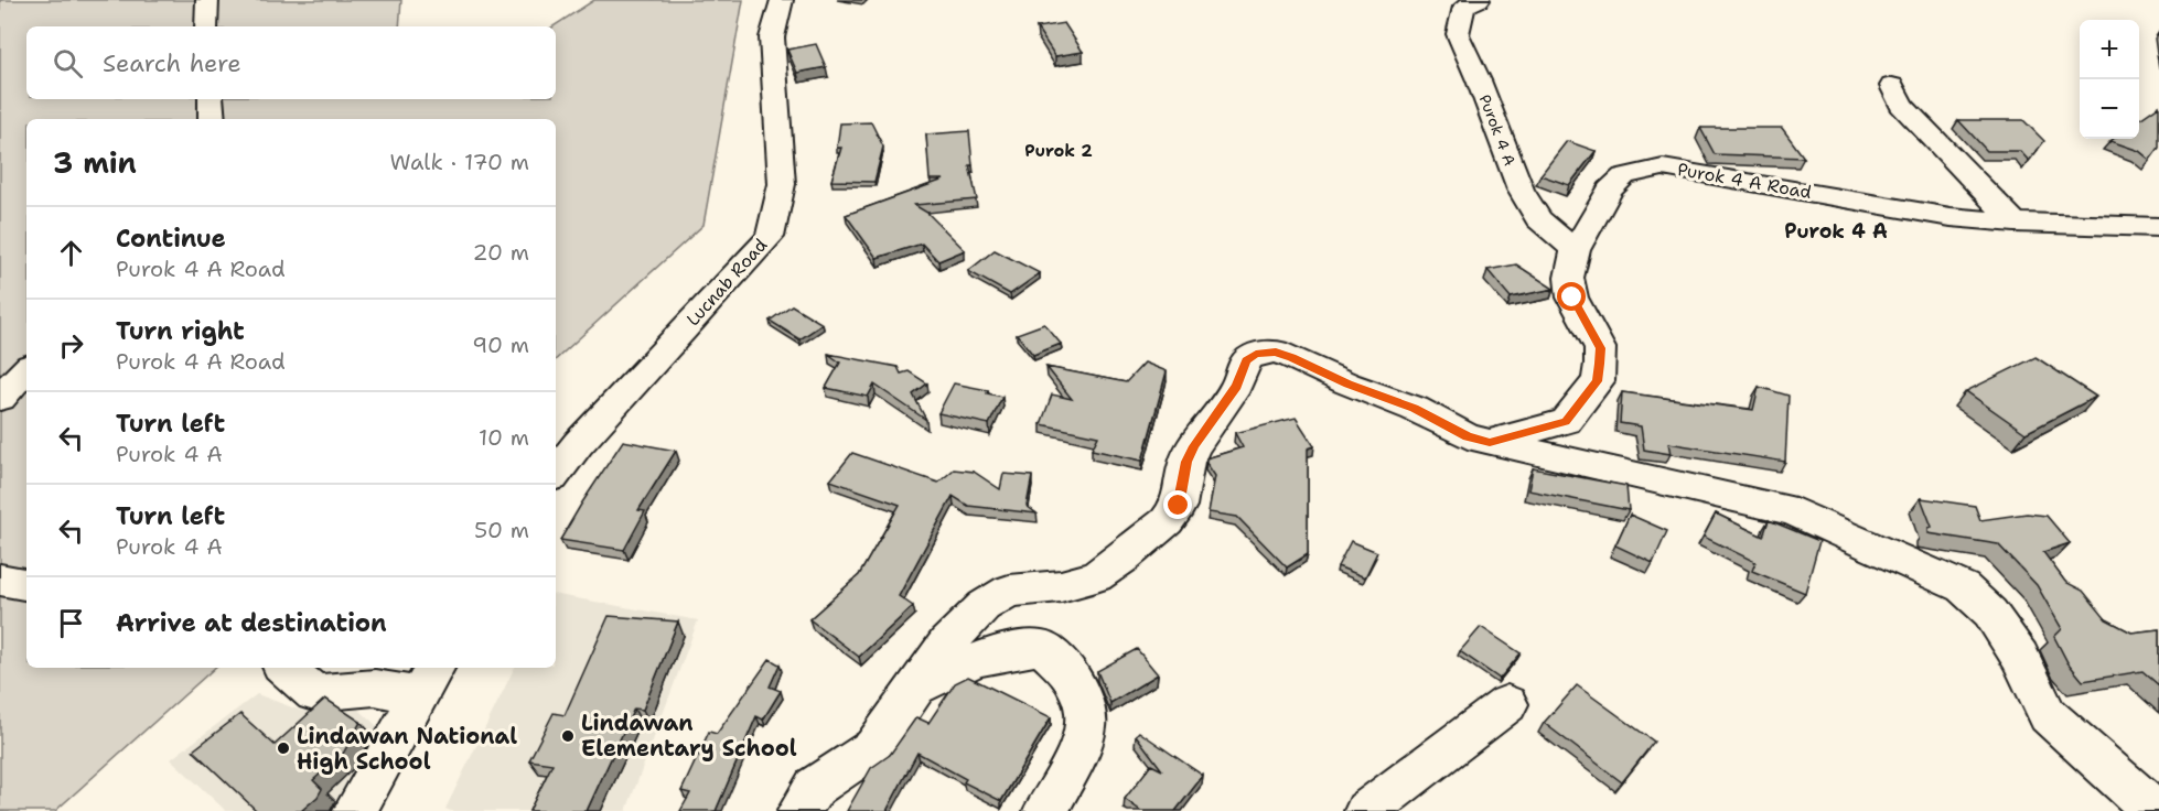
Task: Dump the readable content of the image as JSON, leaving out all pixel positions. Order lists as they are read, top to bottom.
{
  "streets": {
    "street": ["Purok 4 A", "Purok 4 A Road", "Lucnab Road"]
  },
  "crossings": [
    ["Purok 4 A", "Purok 4 A Road"]
  ],
  "districts": ["Purok 2", "Purok 4 A"],
  "places": ["Lindawan Elementary School", "Lindawan National High School"],
  "page": {
    "map_buttons": ["+", "−"],
    "search": "Search here",
    "heading": ["3 min", "Walk · 170 m"],
    "list": [
      ["Continue", "Purok 4 A Road", "20 m"],
      ["Turn right", "Purok 4 A Road", "90 m"],
      ["Turn left", "Purok 4 A", "10 m"],
      ["Turn left", "Purok 4 A", "50 m"],
      "Arrive at destination"
    ]
  }
}
